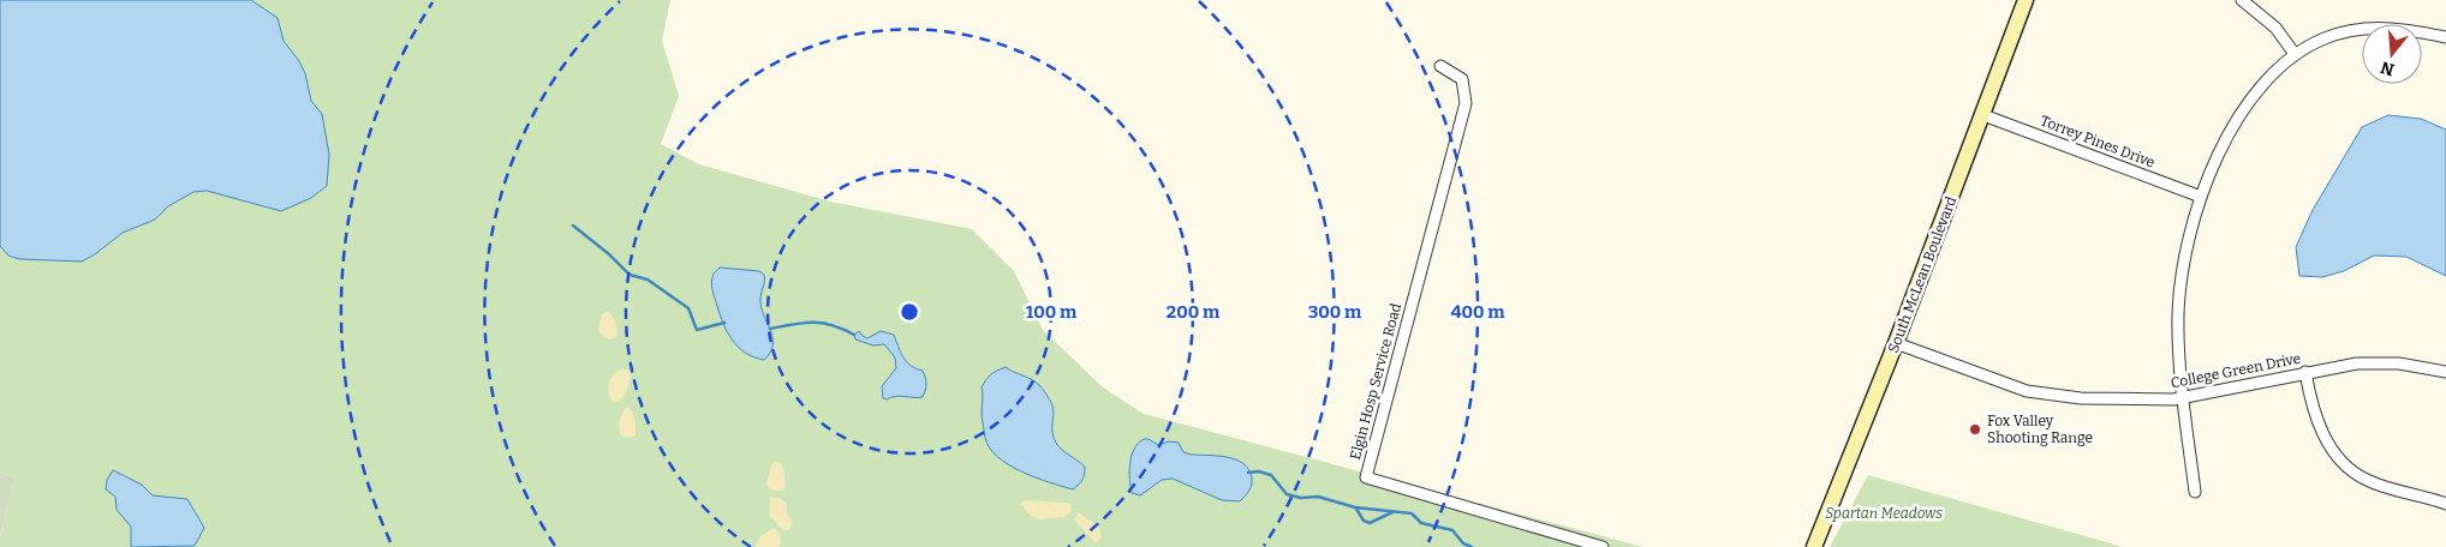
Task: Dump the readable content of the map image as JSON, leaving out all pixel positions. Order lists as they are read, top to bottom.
{
  "streets": {
    "main road": ["South McLean Boulevard"],
    "street": ["Torrey Pines Drive", "College Green Drive", "Elgin Hosp Service Road"]
  },
  "crossings": [
    ["Torrey Pines Drive", "South McLean Boulevard"],
    ["South McLean Boulevard", "College Green Drive"]
  ],
  "parks": ["Spartan Meadows"],
  "places": ["Fox Valley Shooting Range"],
  "north": "bottom",
  "rings": [
    "100 m",
    "200 m",
    "300 m",
    "400 m"
  ]
}
